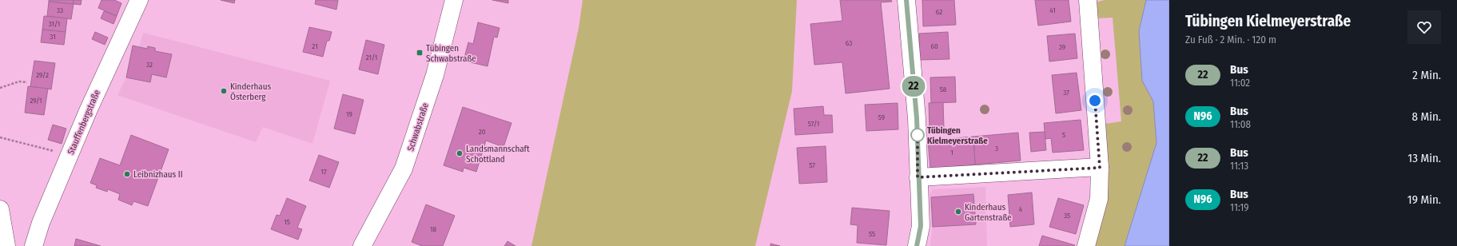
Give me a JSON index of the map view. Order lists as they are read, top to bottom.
{
  "streets": {
    "street": ["Stauffenbergstraße", "Schwabstraße"]
  },
  "places": {
    "transit": ["Tübingen Schwabstraße"],
    "other": [
      "Kinderhaus Österberg",
      "Tübingen Kielmeyerstraße",
      "Landsmannschaft Schottland",
      "Leibnizhaus II",
      "Kinderhaus Gartenstraße"
    ]
  },
  "lines": ["bus line 22"],
  "house_numbers": [
    "33",
    "41",
    "62",
    "31/1",
    "31",
    "63",
    "21",
    "60",
    "39",
    "21/1",
    "32",
    "29/2",
    "58",
    "37",
    "29/1",
    "19",
    "59",
    "57/1",
    "20",
    "5",
    "3",
    "1",
    "57",
    "17",
    "4",
    "35",
    "15",
    "18",
    "55"
  ],
  "page": {
    "on_map": "22",
    "heading": ["Tübingen Kielmeyerstraße", "Zu Fuß · 2 Min. · 120 m"],
    "list": [
      {
        "mark": "22",
        "name": "Bus",
        "note": "11:02",
        "value": "2 Min."
      },
      {
        "mark": "N96",
        "name": "Bus",
        "note": "11:08",
        "value": "8 Min."
      },
      {
        "mark": "22",
        "name": "Bus",
        "note": "11:13",
        "value": "13 Min."
      },
      {
        "mark": "N96",
        "name": "Bus",
        "note": "11:19",
        "value": "19 Min."
      }
    ]
  }
}
